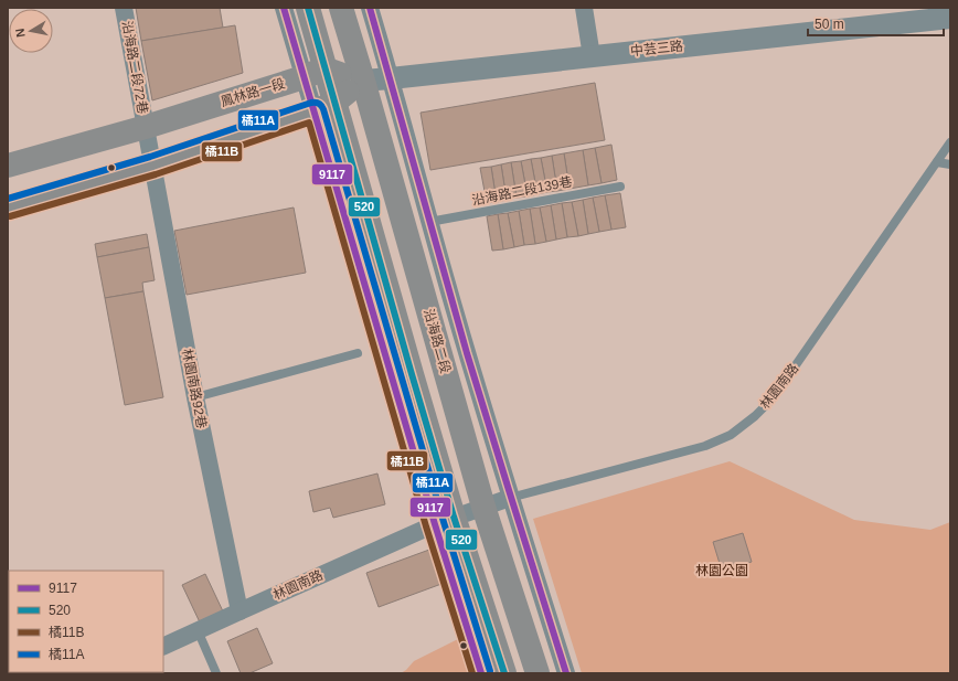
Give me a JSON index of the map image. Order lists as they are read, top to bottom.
{
  "streets": {
    "main road": ["鳳林路一段", "沿海路二段"],
    "street": [
      "中芸三路",
      "沿海路二段72巷",
      "林園南路",
      "林園南路92巷"
    ],
    "lane": ["沿海路二段139巷"]
  },
  "crossings": [
    ["中芸三路", "沿海路二段"],
    ["沿海路二段72巷", "鳳林路一段"],
    ["沿海路二段72巷", "林園南路92巷"],
    ["沿海路二段139巷", "沿海路二段"],
    ["沿海路二段", "林園南路"],
    ["林園南路", "林園南路92巷"]
  ],
  "parks": ["林園公園"],
  "lines": [
    "transit line 9117",
    "transit line 520",
    "transit line 橘11A",
    "transit line 橘11B"
  ],
  "legend": [
    "9117",
    "520",
    "橘11B",
    "橘11A"
  ],
  "scale_bar": "50 m",
  "north": "left"
}
